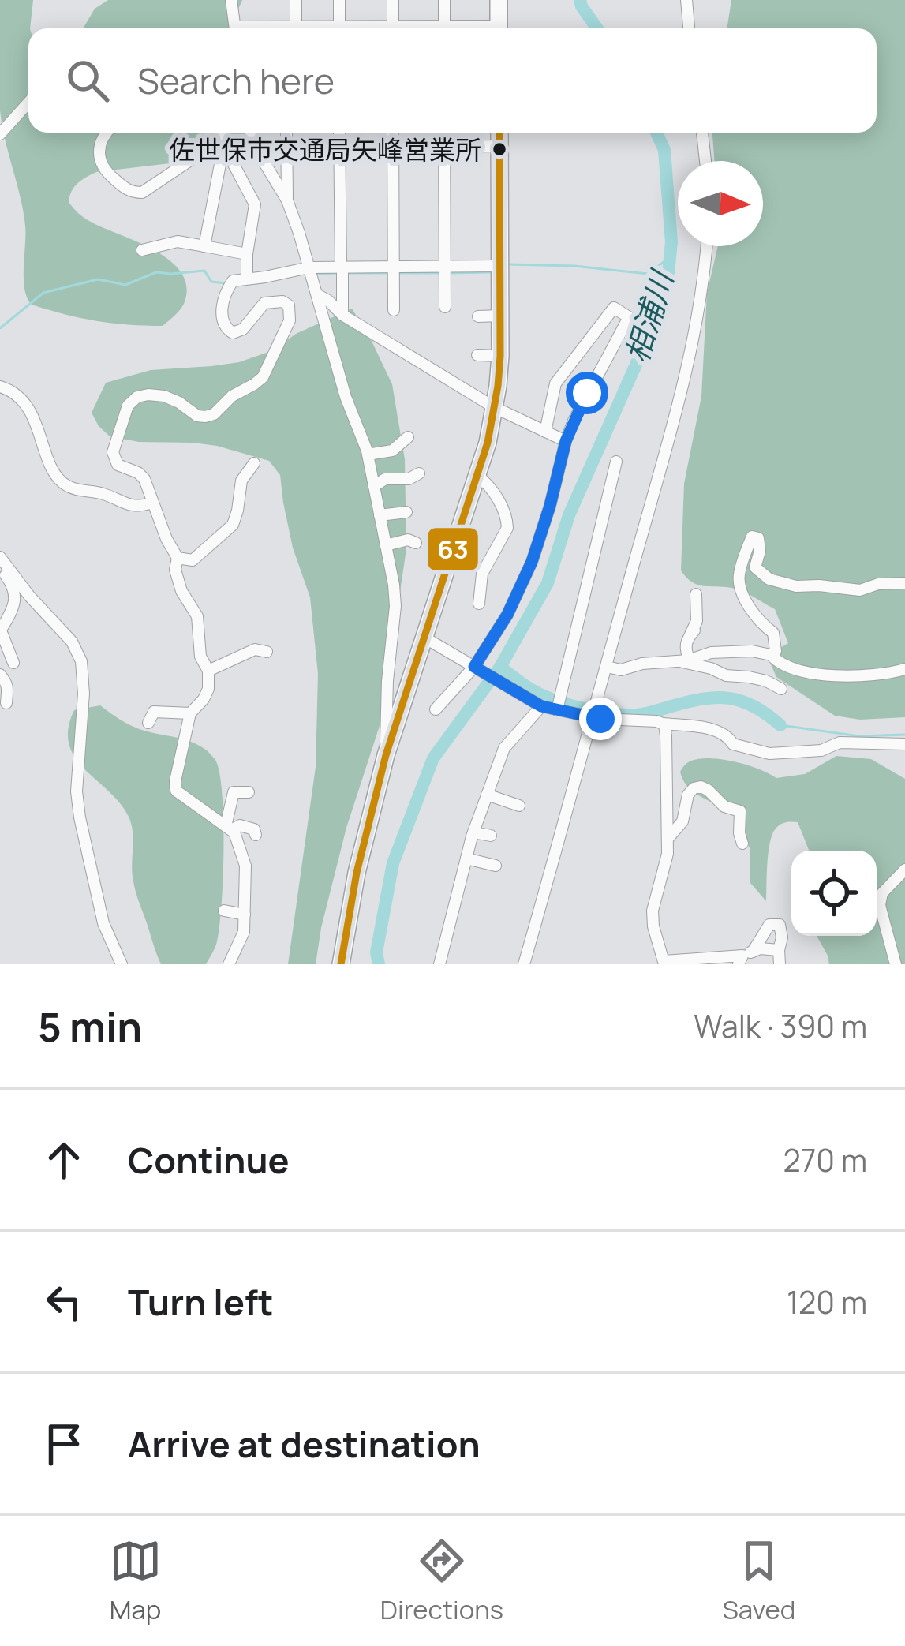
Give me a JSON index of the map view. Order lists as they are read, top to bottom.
{
  "water": ["相浦川"],
  "places": ["佐世保市交通局矢峰営業所"],
  "lines": ["transit line 63"],
  "north": "right",
  "page": {
    "search": "Search here",
    "heading": ["5 min", "Walk · 390 m"],
    "list": [
      ["Continue", "270 m"],
      ["Turn left", "120 m"],
      "Arrive at destination"
    ],
    "nav": ["Map", "Directions", "Saved"]
  }
}
